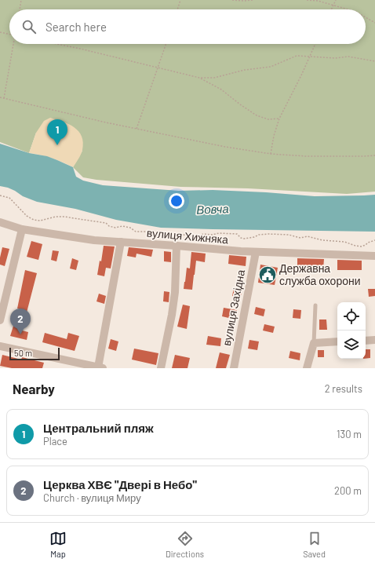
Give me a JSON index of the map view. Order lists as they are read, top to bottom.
{
  "streets": {
    "street": ["вулиця Хижняка", "вулиця Західна"]
  },
  "crossings": [
    ["вулиця Хижняка", "вулиця Західна"]
  ],
  "water": ["Вовча"],
  "places": {
    "public building": ["Державна служба охорони"]
  },
  "scale_bar": "50 m",
  "page": {
    "search": "Search here",
    "pins": ["1", "2"],
    "scale": "50 m",
    "heading": ["Nearby", "2 results"],
    "list": [
      {
        "mark": "1",
        "name": "Центральний пляж",
        "note": "Place",
        "value": "130 m"
      },
      {
        "mark": "2",
        "name": "Церква ХВЄ \"Двері в Небо\"",
        "note": "Church · вулиця Миру",
        "value": "200 m"
      }
    ],
    "nav": ["Map", "Directions", "Saved"]
  }
}
